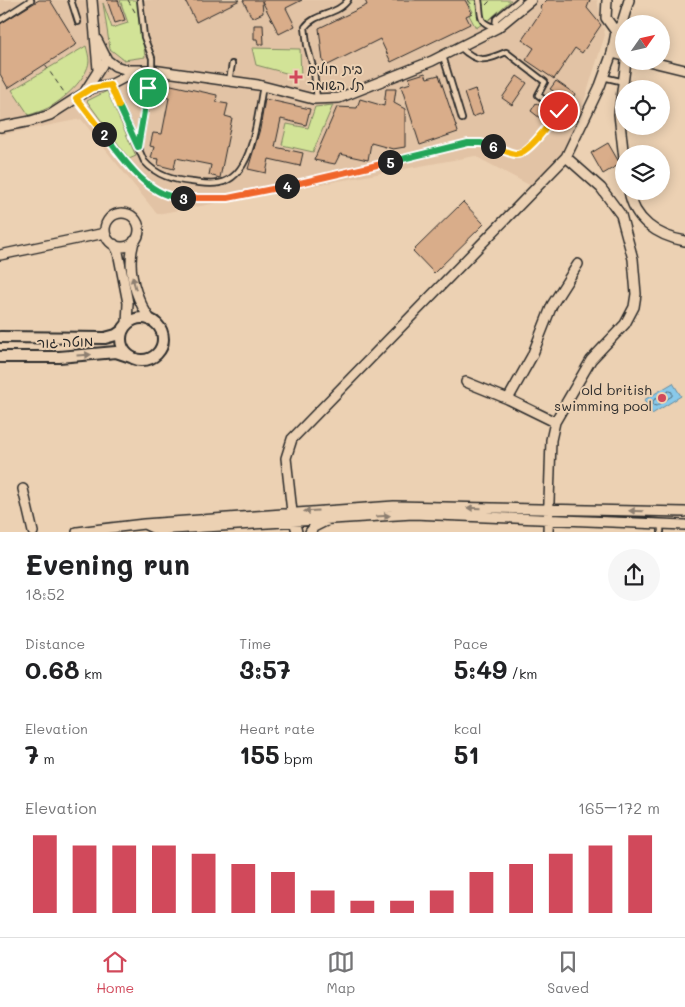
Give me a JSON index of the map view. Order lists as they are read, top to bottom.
{
  "streets": {
    "street": ["מוטה גור"]
  },
  "places": {
    "health": ["בית חולים תל השומר"],
    "other": ["old british swimming pool"]
  },
  "north": "top right",
  "page": {
    "pins": [
      "2",
      "6",
      "5",
      "4",
      "3"
    ],
    "heading": ["Evening run", "18:52"],
    "stats": [
      ["Distance", "0.68 km"],
      ["Time", "3:57"],
      ["Pace", "5:49 /km"],
      ["Elevation", "7 m"],
      ["Heart rate", "155 bpm"],
      ["kcal", "51"]
    ],
    "chart": ["Elevation", "165–172 m"],
    "tabs": ["Home", "Map", "Saved"]
  }
}
